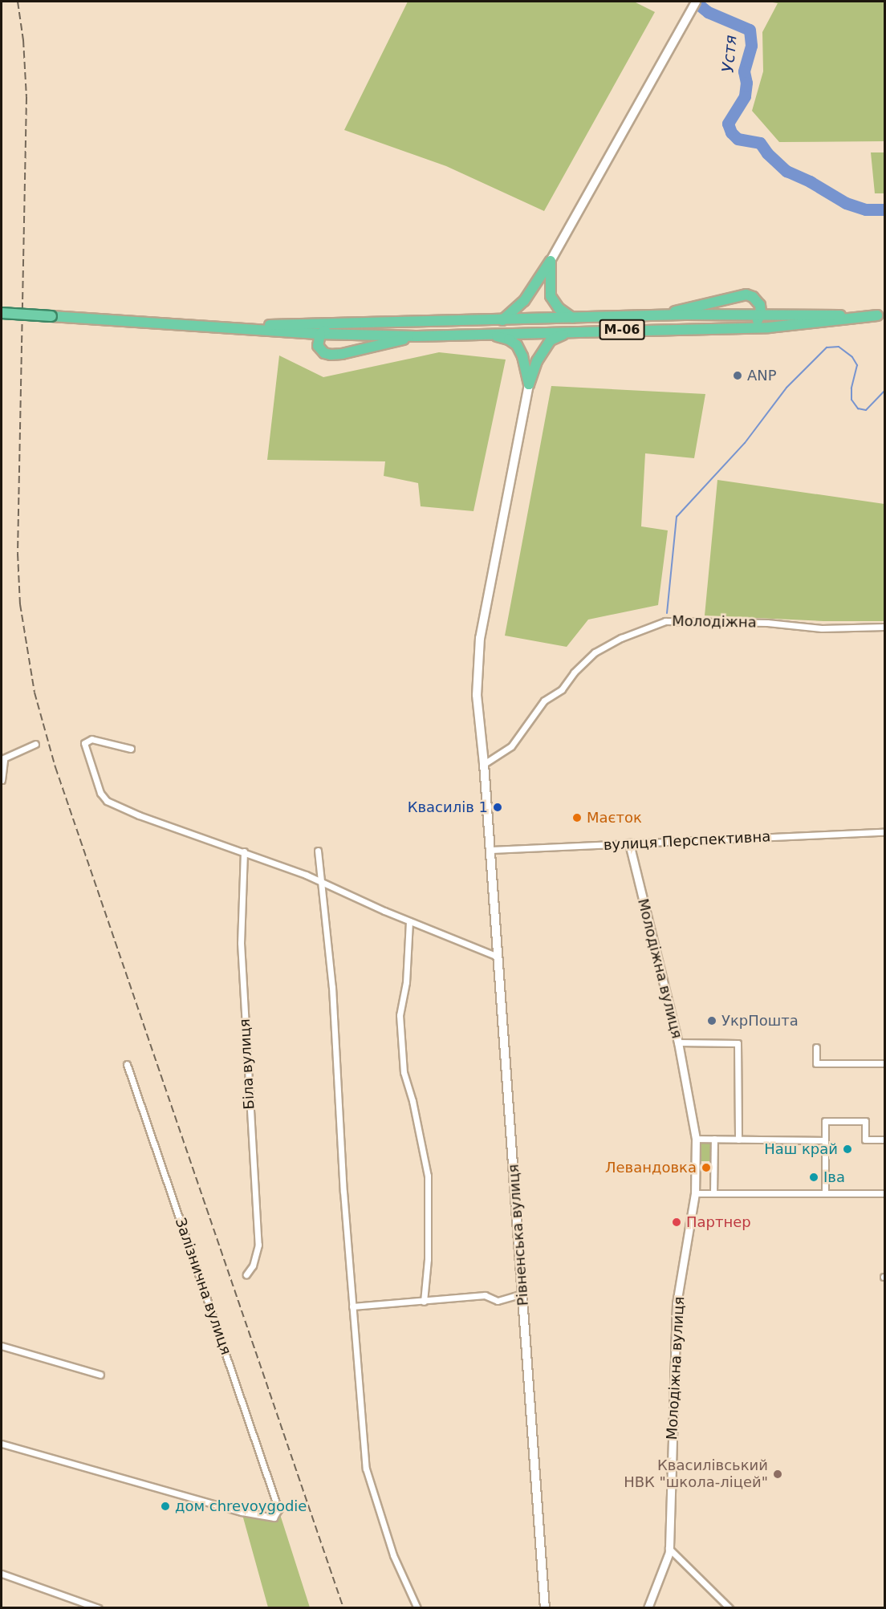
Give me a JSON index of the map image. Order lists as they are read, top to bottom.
{
  "streets": {
    "highway": ["М-06"],
    "main road": ["Рівненська вулиця"],
    "street": [
      "Молодіжна",
      "вулиця Перспективна",
      "Молодіжна вулиця",
      "Біла вулиця",
      "Залізнична вулиця"
    ]
  },
  "crossings": [
    ["Молодіжна", "Рівненська вулиця"],
    ["вулиця Перспективна", "Молодіжна вулиця"],
    ["вулиця Перспективна", "Рівненська вулиця"]
  ],
  "water": ["Устя"],
  "places": [
    "ANP",
    "Квасилів 1",
    "Маєток",
    "УкрПошта",
    "Наш край",
    "Левандовка",
    "Іва",
    "Партнер",
    "Квасилівський НВК \"школа-ліцей\"",
    "дом chrevoygodie"
  ]
}
